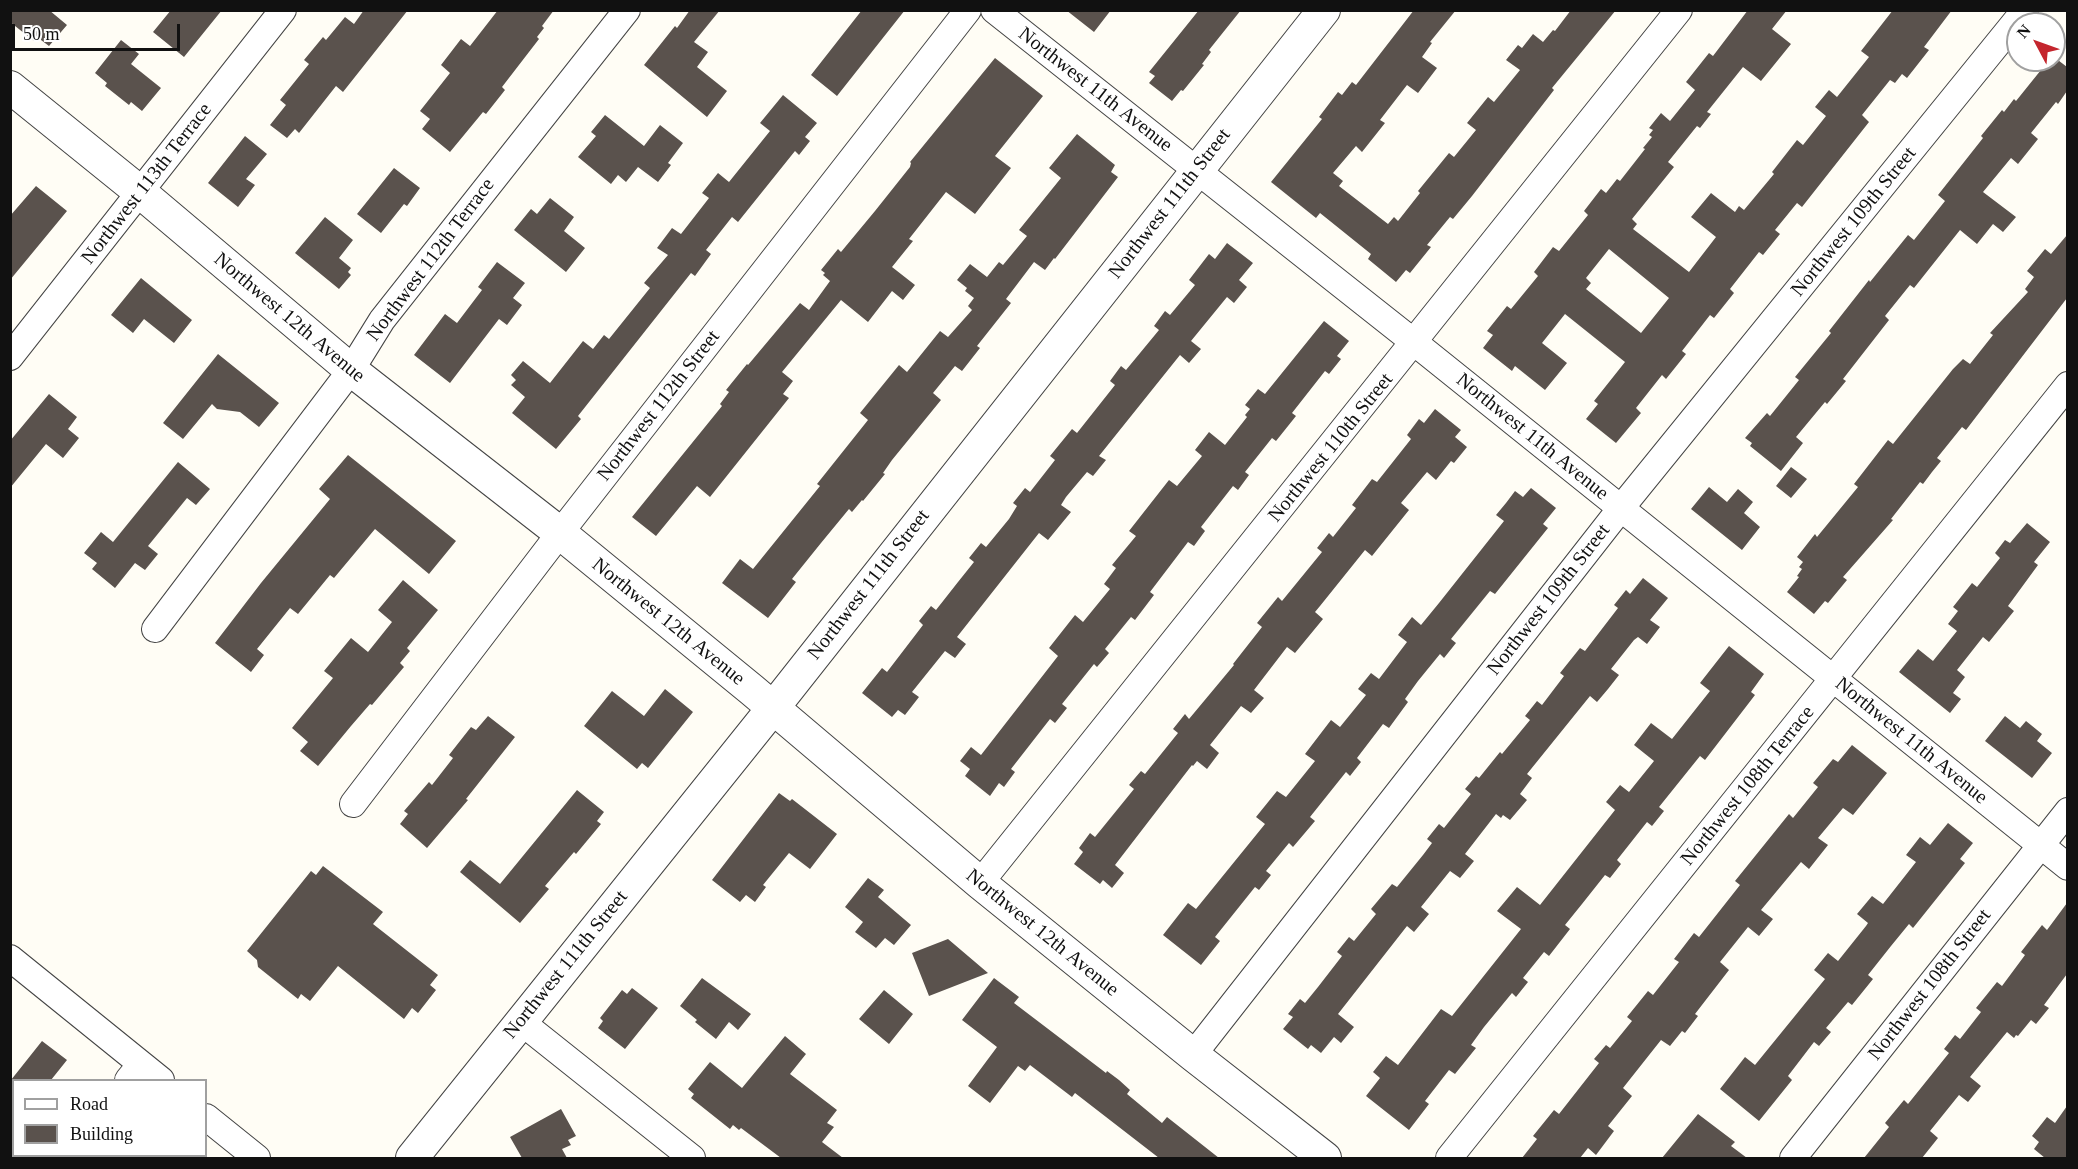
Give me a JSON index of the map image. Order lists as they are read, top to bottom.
{
  "streets": {
    "street": [
      "Northwest 11th Avenue",
      "Northwest 113th Terrace",
      "Northwest 111th Street",
      "Northwest 109th Street",
      "Northwest 112th Terrace",
      "Northwest 12th Avenue",
      "Northwest 112th Street",
      "Northwest 110th Street",
      "Northwest 108th Terrace",
      "Northwest 108th Street"
    ]
  },
  "crossings": [
    ["Northwest 11th Avenue", "Northwest 111th Street"],
    ["Northwest 11th Avenue", "Northwest 109th Street"],
    ["Northwest 11th Avenue", "Northwest 110th Street"],
    ["Northwest 11th Avenue", "Northwest 108th Terrace"],
    ["Northwest 11th Avenue", "Northwest 108th Street"],
    ["Northwest 113th Terrace", "Northwest 12th Avenue"],
    ["Northwest 111th Street", "Northwest 12th Avenue"],
    ["Northwest 109th Street", "Northwest 12th Avenue"],
    ["Northwest 112th Terrace", "Northwest 12th Avenue"],
    ["Northwest 12th Avenue", "Northwest 112th Street"],
    ["Northwest 12th Avenue", "Northwest 110th Street"]
  ],
  "legend": ["Road", "Building"],
  "scale_bar": "50 m",
  "north": "top left"
}
